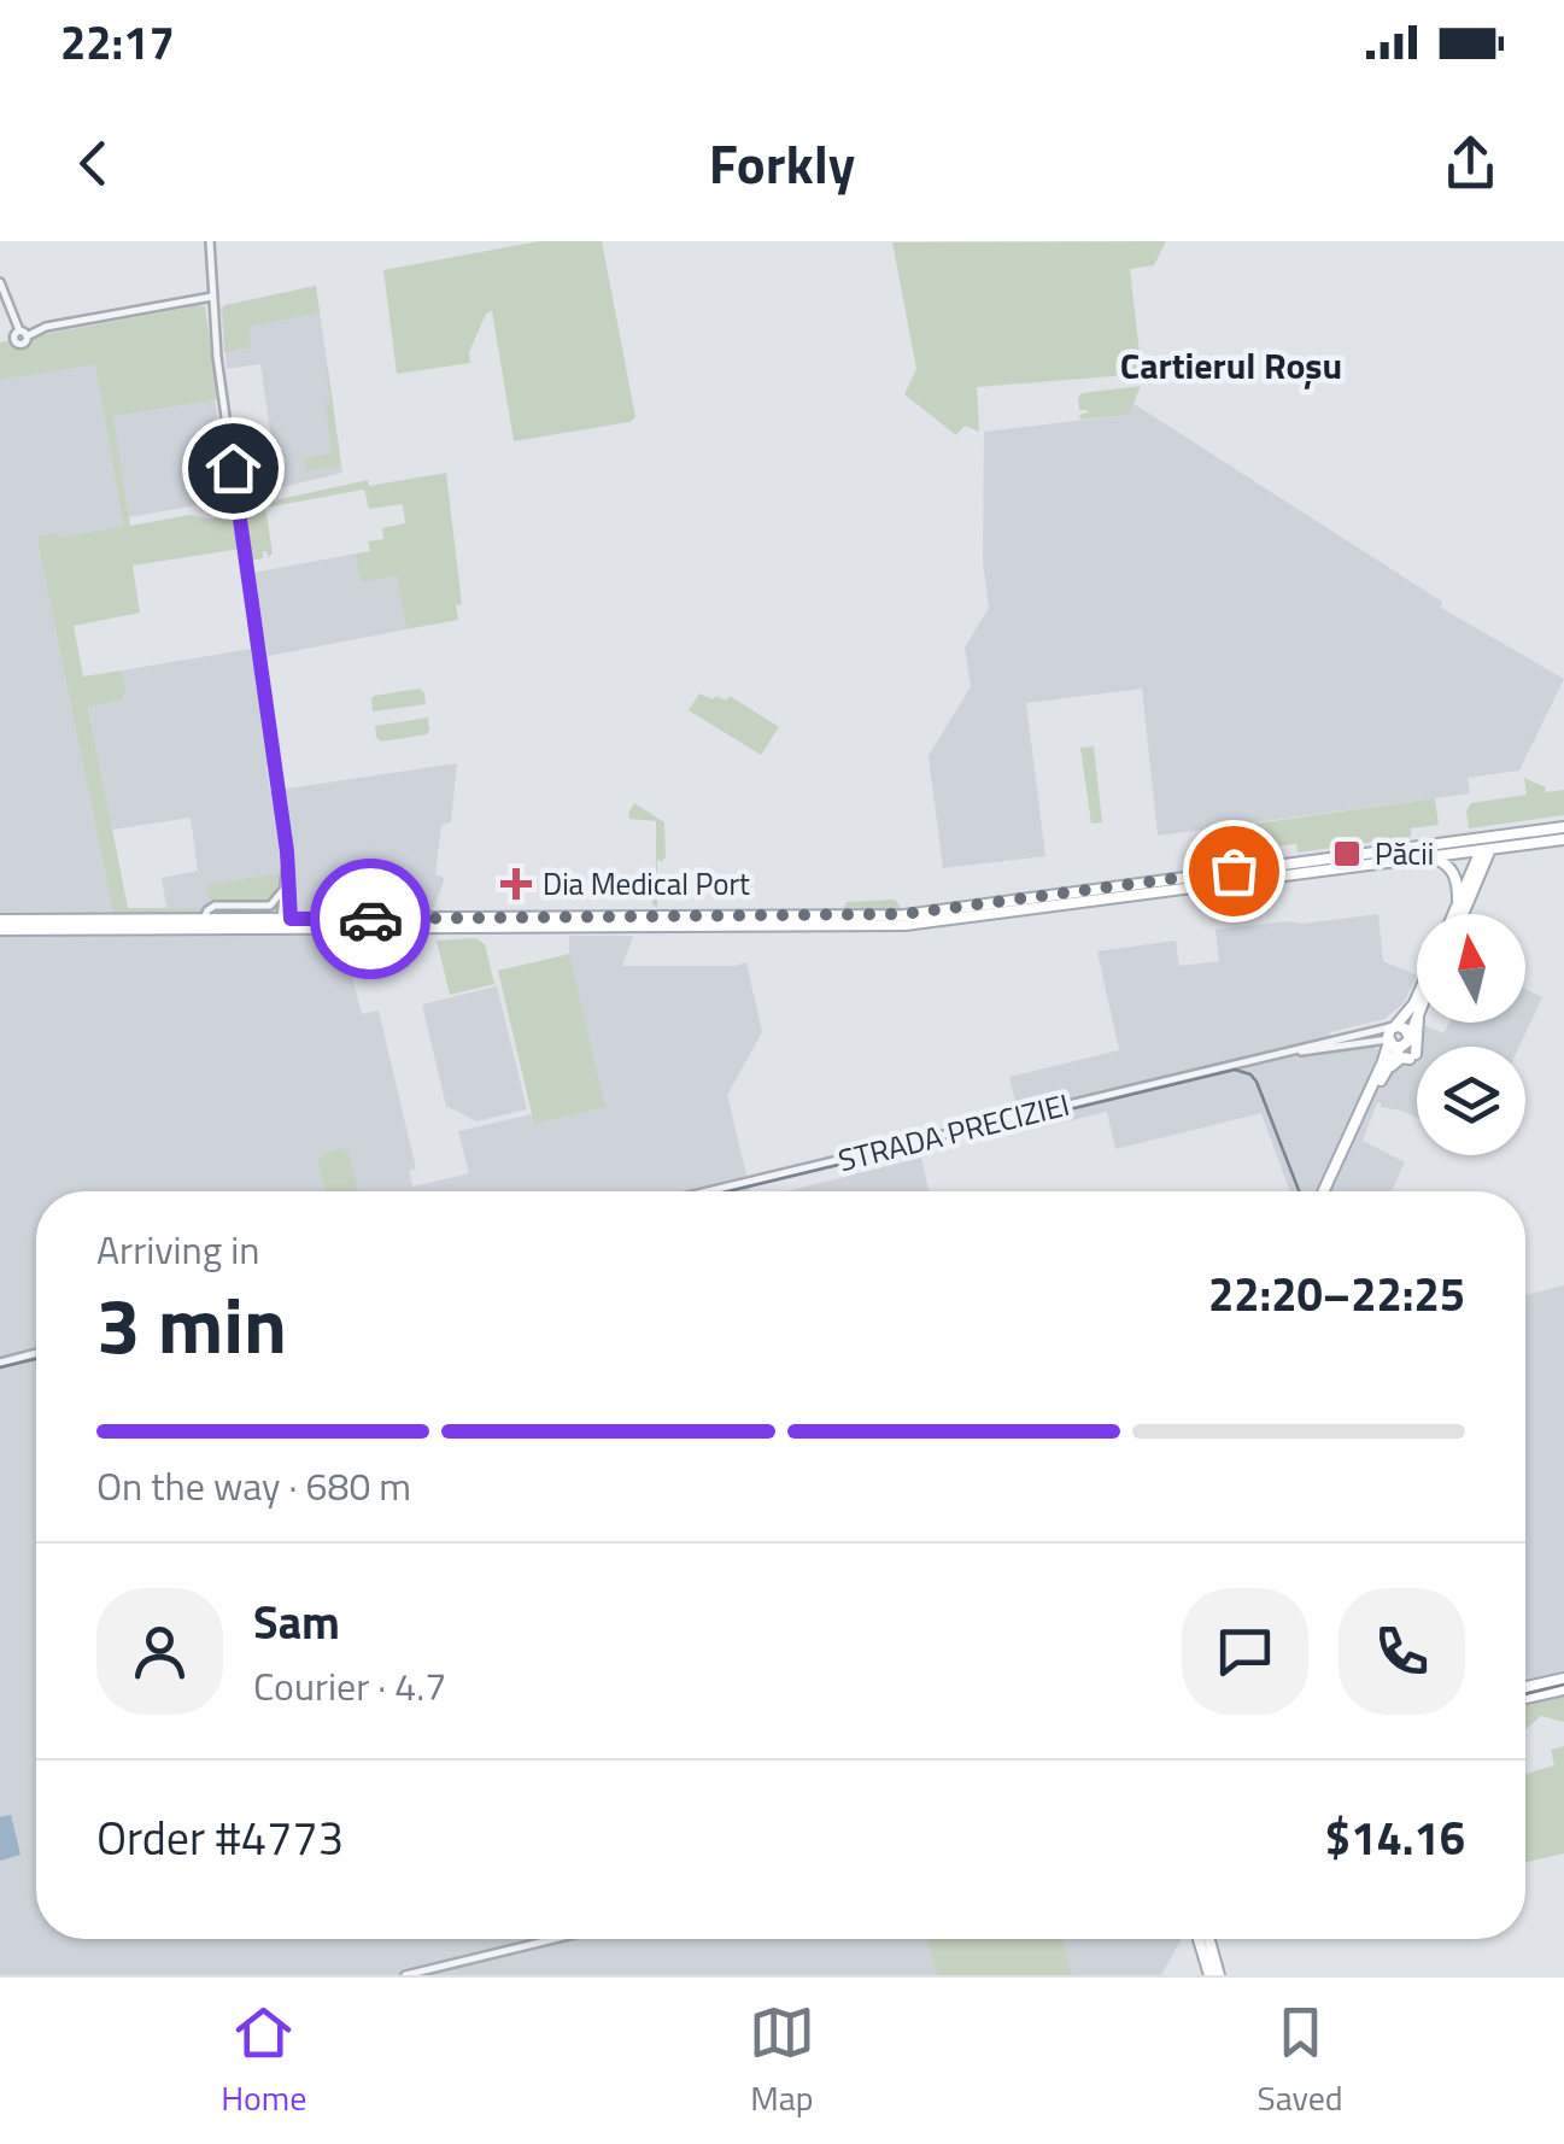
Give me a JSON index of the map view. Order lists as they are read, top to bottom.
{
  "streets": {
    "street": ["STRADA PRECIZIEI"]
  },
  "districts": ["Cartierul Roșu"],
  "places": {
    "transit": ["Păcii"],
    "health": ["Dia Medical Port"]
  },
  "north": "top",
  "page": {
    "status": "22:17",
    "header": "Forkly",
    "heading": ["3 min", "Arriving in", "22:20–22:25"],
    "panel": [
      "Sam",
      "Courier · 4.7",
      "Order #4773",
      "$14.16"
    ],
    "bar": "On the way · 680 m",
    "tabs": ["Home", "Map", "Saved"]
  }
}
